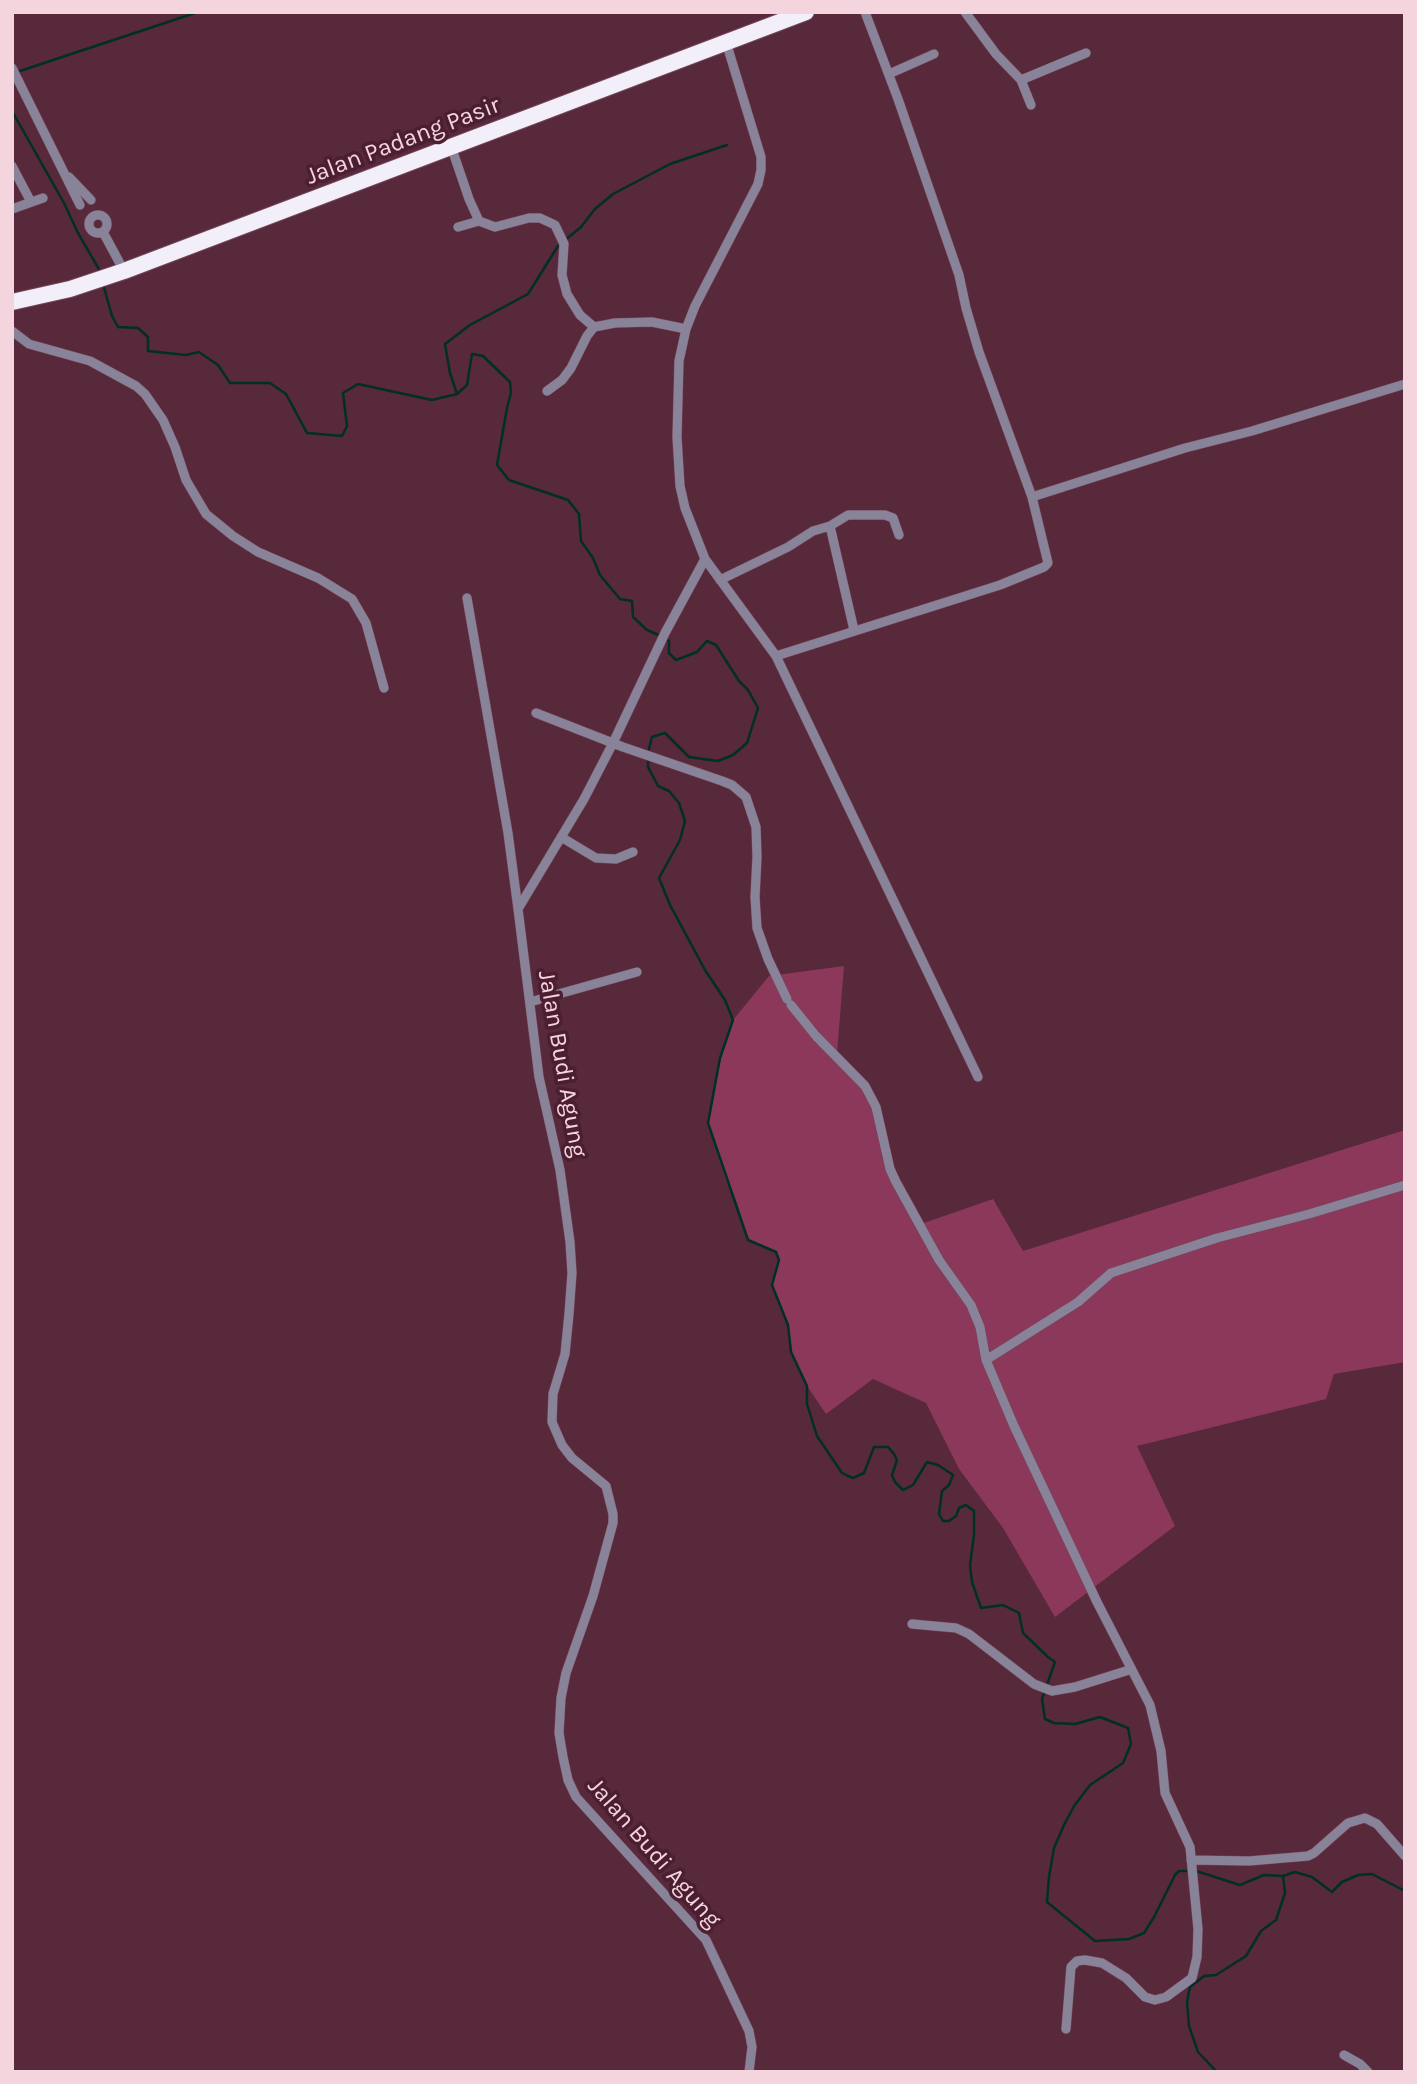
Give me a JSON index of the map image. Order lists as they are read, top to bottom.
{
  "streets": {
    "highway": ["Jalan Padang Pasir"],
    "street": ["Jalan Budi Agung"]
  }
}
